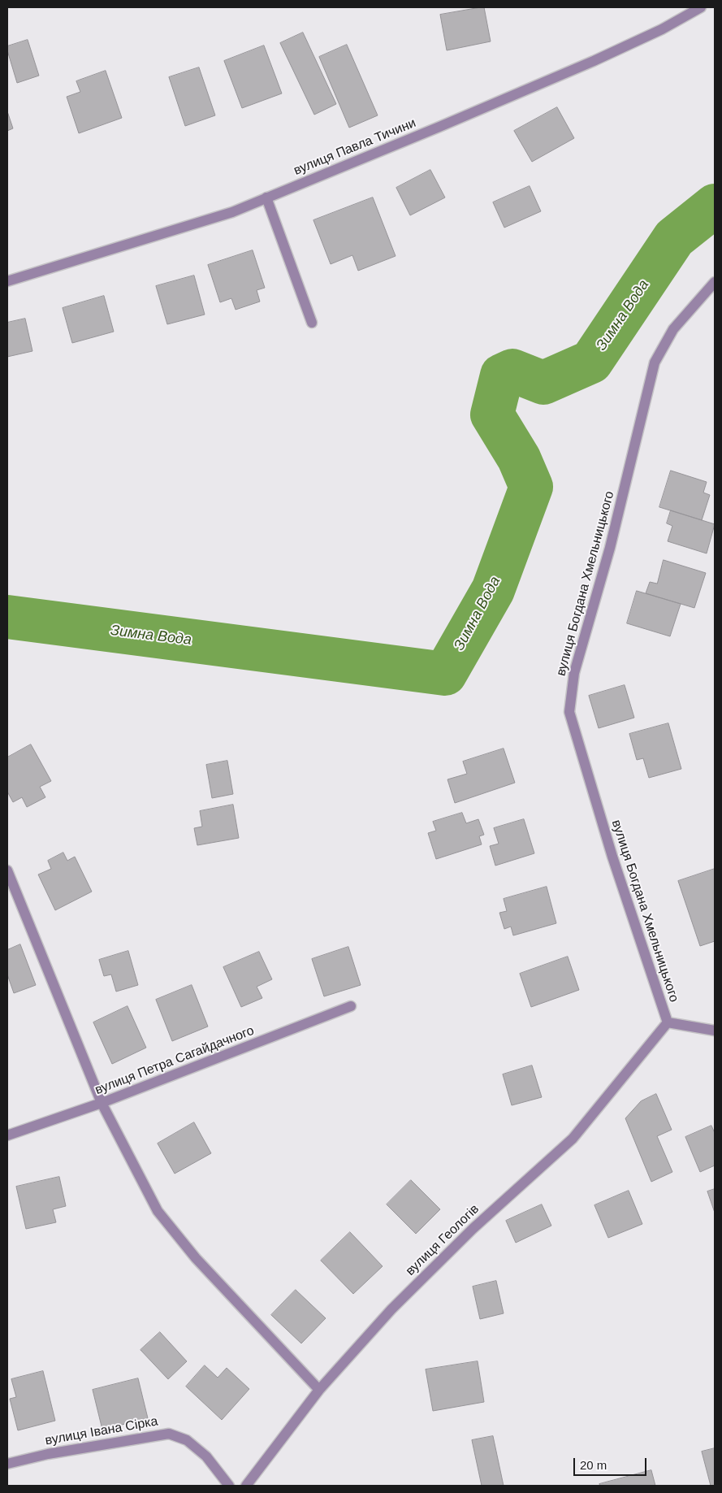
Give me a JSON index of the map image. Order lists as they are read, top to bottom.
{
  "streets": {
    "street": [
      "вулиця Павла Тичини",
      "вулиця Богдана Хмельницького",
      "вулиця Петра Сагайдачного",
      "вулиця Геологів",
      "вулиця Івана Сірка"
    ]
  },
  "crossings": [
    ["вулиця Богдана Хмельницького", "вулиця Геологів"]
  ],
  "water": ["Зимна Вода"],
  "scale_bar": "20 m"
}
